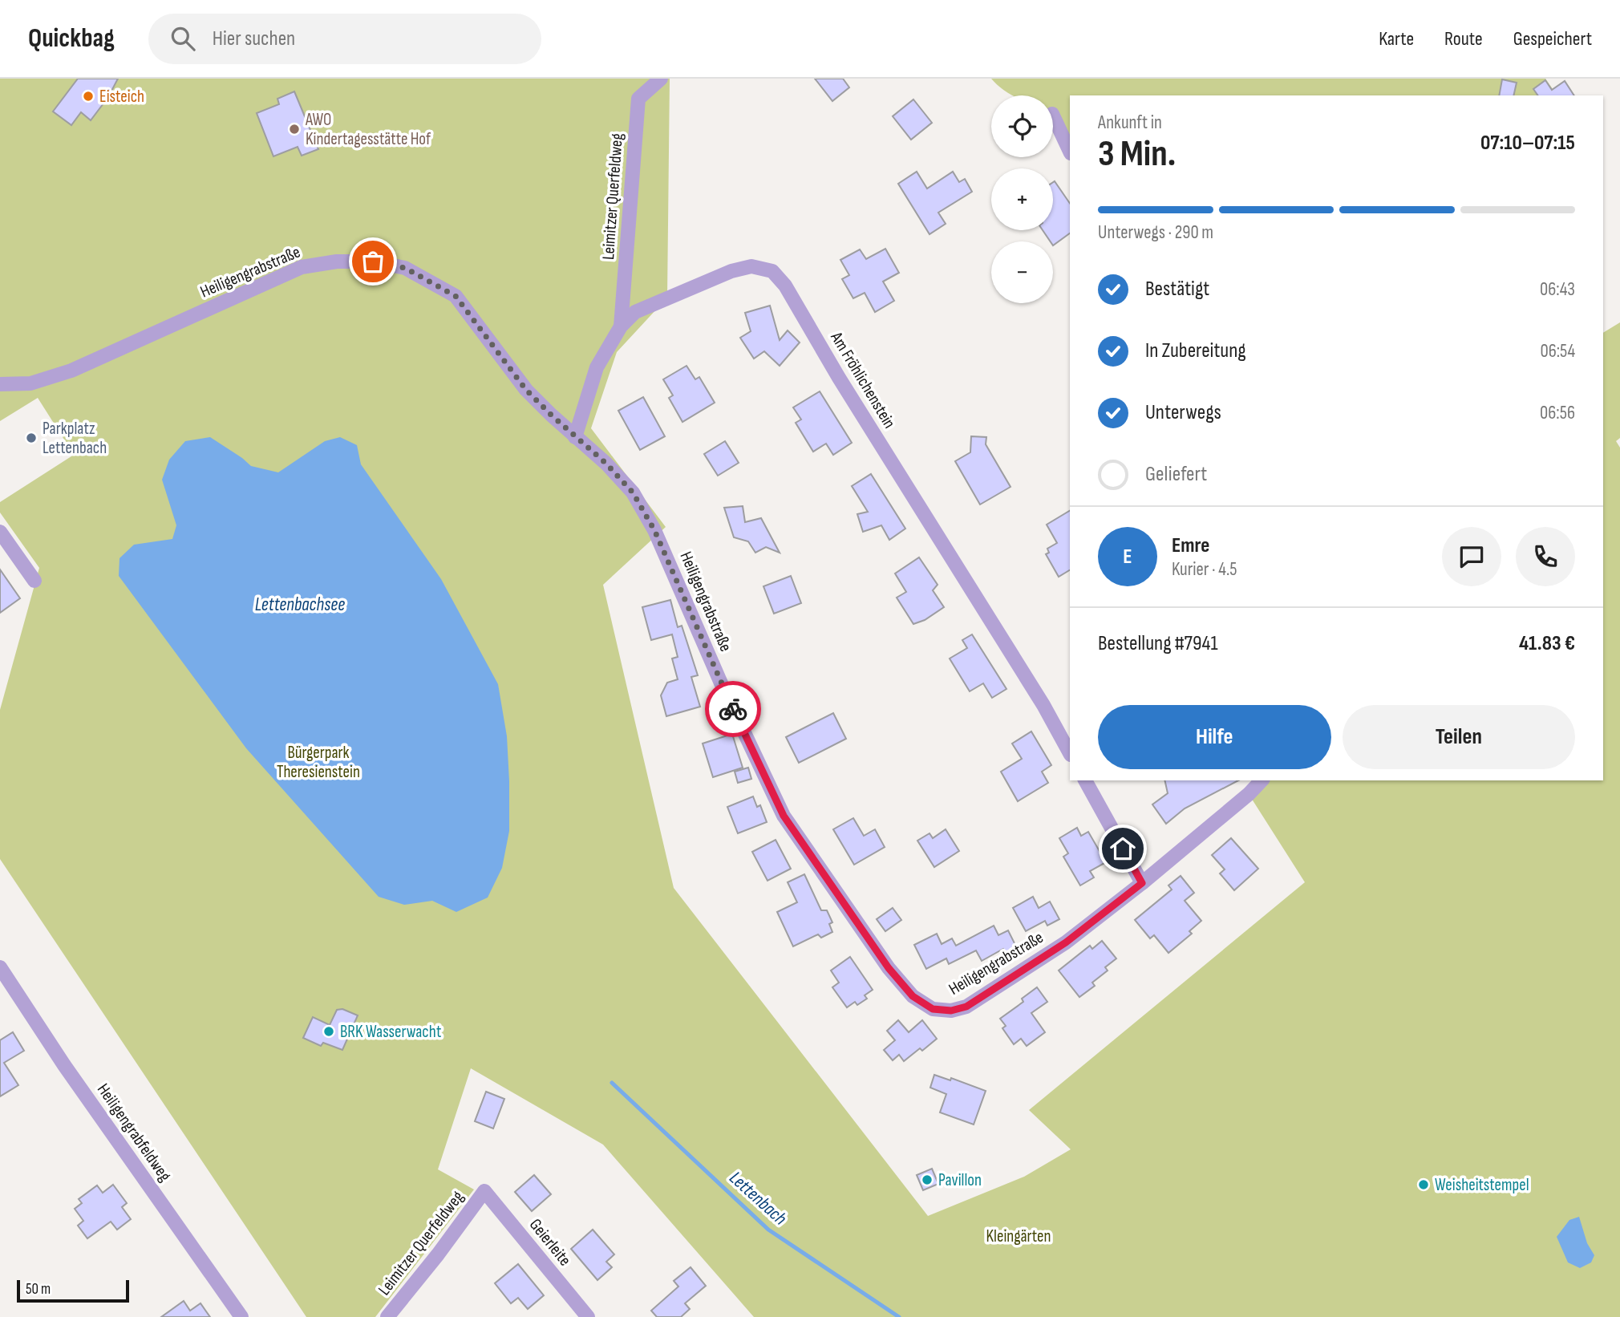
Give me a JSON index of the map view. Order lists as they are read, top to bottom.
{
  "streets": {
    "street": [
      "Leimitzer Querfeldweg",
      "Heiligengrabstraße",
      "Am Fröhlichenstein",
      "Heiligengrabfeldweg",
      "Geierleite"
    ]
  },
  "crossings": [
    ["Leimitzer Querfeldweg", "Am Fröhlichenstein"],
    ["Leimitzer Querfeldweg", "Geierleite"],
    ["Heiligengrabstraße", "Am Fröhlichenstein"]
  ],
  "water": ["Lettenbachsee", "Lettenbach"],
  "parks": ["Bürgerpark Theresienstein", "Kleingärten"],
  "places": [
    "Eisteich",
    "AWO Kindertagesstätte Hof",
    "Parkplatz Lettenbach",
    "BRK Wasserwacht",
    "Pavillon",
    "Weisheitstempel"
  ],
  "scale_bar": "50 m",
  "page": {
    "header": "Quickbag",
    "search": "Hier suchen",
    "nav": ["Karte", "Route", "Gespeichert"],
    "map_buttons": ["+", "−"],
    "heading": ["3 Min.", "Ankunft in", "07:10–07:15"],
    "panel": [
      "Emre",
      "Kurier · 4.5",
      "Bestellung #7941",
      "41.83 €"
    ],
    "bar": "Unterwegs · 290 m",
    "list": [
      ["Bestätigt", "06:43"],
      ["In Zubereitung", "06:54"],
      ["Unterwegs", "06:56"],
      "Geliefert"
    ],
    "round": "E",
    "buttons": ["Hilfe", "Teilen"],
    "scale": "50 m"
  }
}
